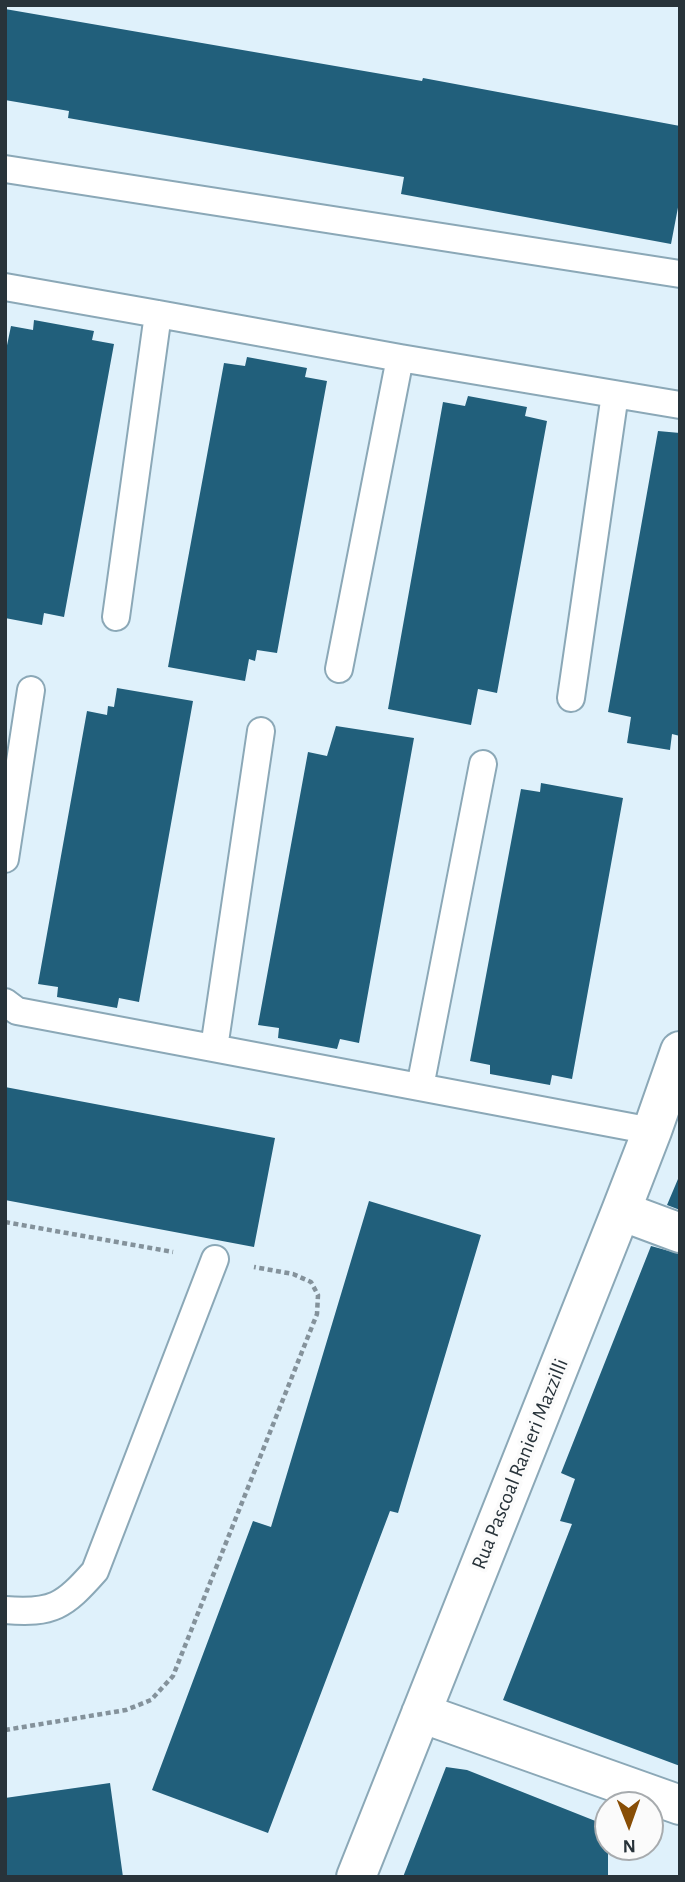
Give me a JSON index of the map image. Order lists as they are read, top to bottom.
{
  "streets": {
    "street": ["Rua Pascoal Ranieri Mazzilli"]
  },
  "north": "bottom"
}
